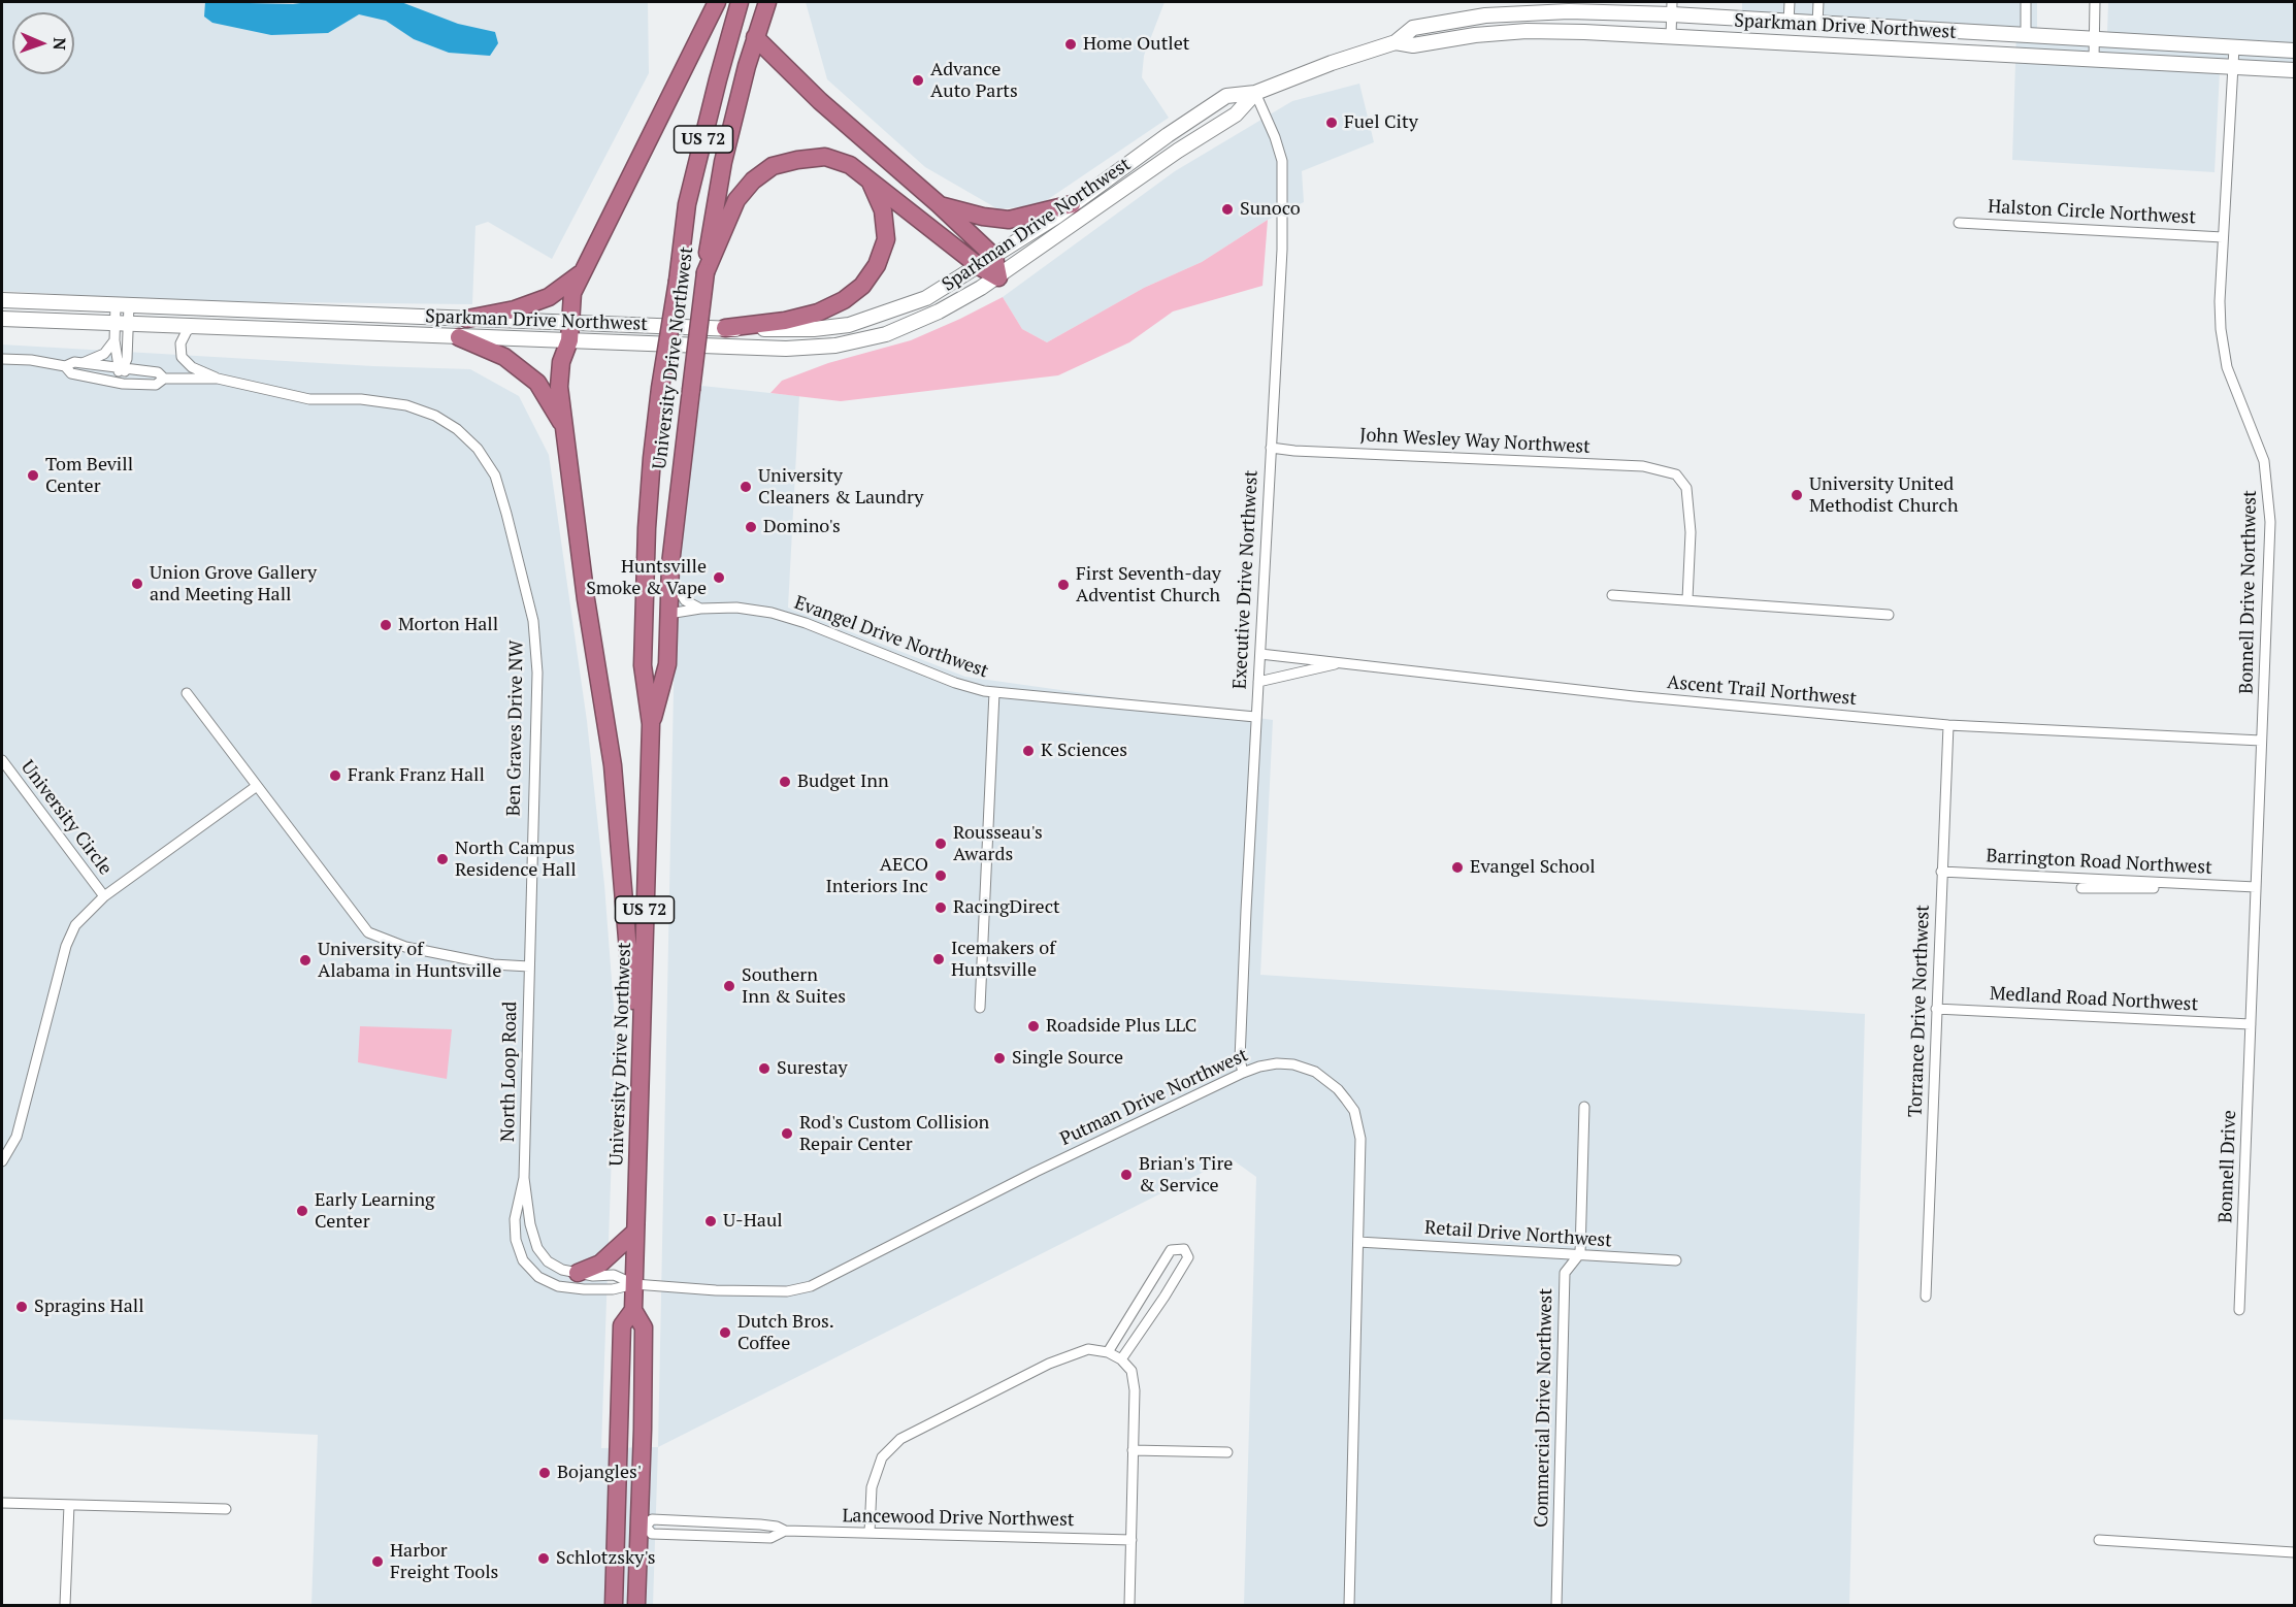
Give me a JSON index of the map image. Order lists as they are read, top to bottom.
{
  "streets": {
    "highway": ["US 72", "University Drive Northwest"],
    "main road": ["Sparkman Drive Northwest"],
    "street": [
      "Halston Circle Northwest",
      "John Wesley Way Northwest",
      "Executive Drive Northwest",
      "Bonnell Drive Northwest",
      "Evangel Drive Northwest",
      "Ascent Trail Northwest",
      "Ben Graves Drive NW",
      "University Circle",
      "Barrington Road Northwest",
      "Medland Road Northwest",
      "Torrance Drive Northwest",
      "North Loop Road",
      "Putman Drive Northwest",
      "Bonnell Drive",
      "Retail Drive Northwest",
      "Commercial Drive Northwest",
      "Lancewood Drive Northwest"
    ]
  },
  "crossings": [
    ["Sparkman Drive Northwest", "Executive Drive Northwest"],
    ["Sparkman Drive Northwest", "Bonnell Drive Northwest"],
    ["US 72", "University Drive Northwest"],
    ["US 72", "Evangel Drive Northwest"],
    ["Halston Circle Northwest", "Bonnell Drive Northwest"],
    ["University Drive Northwest", "Evangel Drive Northwest"],
    ["University Drive Northwest", "North Loop Road"],
    ["University Drive Northwest", "Putman Drive Northwest"],
    ["University Drive Northwest", "Lancewood Drive Northwest"],
    ["John Wesley Way Northwest", "Executive Drive Northwest"],
    ["Executive Drive Northwest", "Evangel Drive Northwest"],
    ["Executive Drive Northwest", "Ascent Trail Northwest"],
    ["Executive Drive Northwest", "Putman Drive Northwest"],
    ["Bonnell Drive Northwest", "Ascent Trail Northwest"],
    ["Bonnell Drive Northwest", "Barrington Road Northwest"],
    ["Bonnell Drive Northwest", "Medland Road Northwest"],
    ["Bonnell Drive Northwest", "Bonnell Drive"],
    ["Ascent Trail Northwest", "Torrance Drive Northwest"],
    ["Ben Graves Drive NW", "North Loop Road"],
    ["Barrington Road Northwest", "Torrance Drive Northwest"],
    ["Medland Road Northwest", "Torrance Drive Northwest"],
    ["Medland Road Northwest", "Bonnell Drive"],
    ["North Loop Road", "Putman Drive Northwest"],
    ["Putman Drive Northwest", "Retail Drive Northwest"],
    ["Retail Drive Northwest", "Commercial Drive Northwest"]
  ],
  "places": [
    "Home Outlet",
    "Advance Auto Parts",
    "Fuel City",
    "Sunoco",
    "Tom Bevill Center",
    "University Cleaners & Laundry",
    "University United Methodist Church",
    "Domino's",
    "Huntsville Smoke & Vape",
    "Union Grove Gallery and Meeting Hall",
    "First Seventh-day Adventist Church",
    "Morton Hall",
    "K Sciences",
    "Frank Franz Hall",
    "Budget Inn",
    "Rousseau's Awards",
    "North Campus Residence Hall",
    "Evangel School",
    "AECO Interiors Inc",
    "RacingDirect",
    "Icemakers of Huntsville",
    "University of Alabama in Huntsville",
    "Southern Inn & Suites",
    "Roadside Plus LLC",
    "Single Source",
    "Surestay",
    "Rod's Custom Collision Repair Center",
    "Brian's Tire & Service",
    "Early Learning Center",
    "U-Haul",
    "Spragins Hall",
    "Dutch Bros. Coffee",
    "Bojangles'",
    "Schlotzsky's",
    "Harbor Freight Tools"
  ],
  "north": "right"
}
